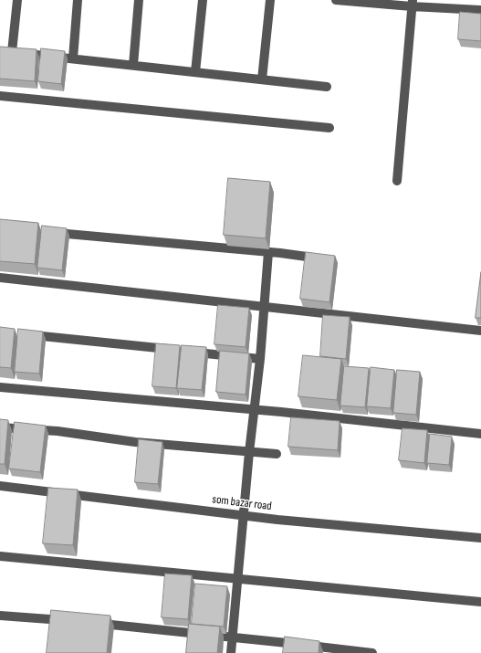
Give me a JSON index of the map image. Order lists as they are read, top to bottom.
{
  "streets": {
    "street": ["som bazar road"]
  }
}
